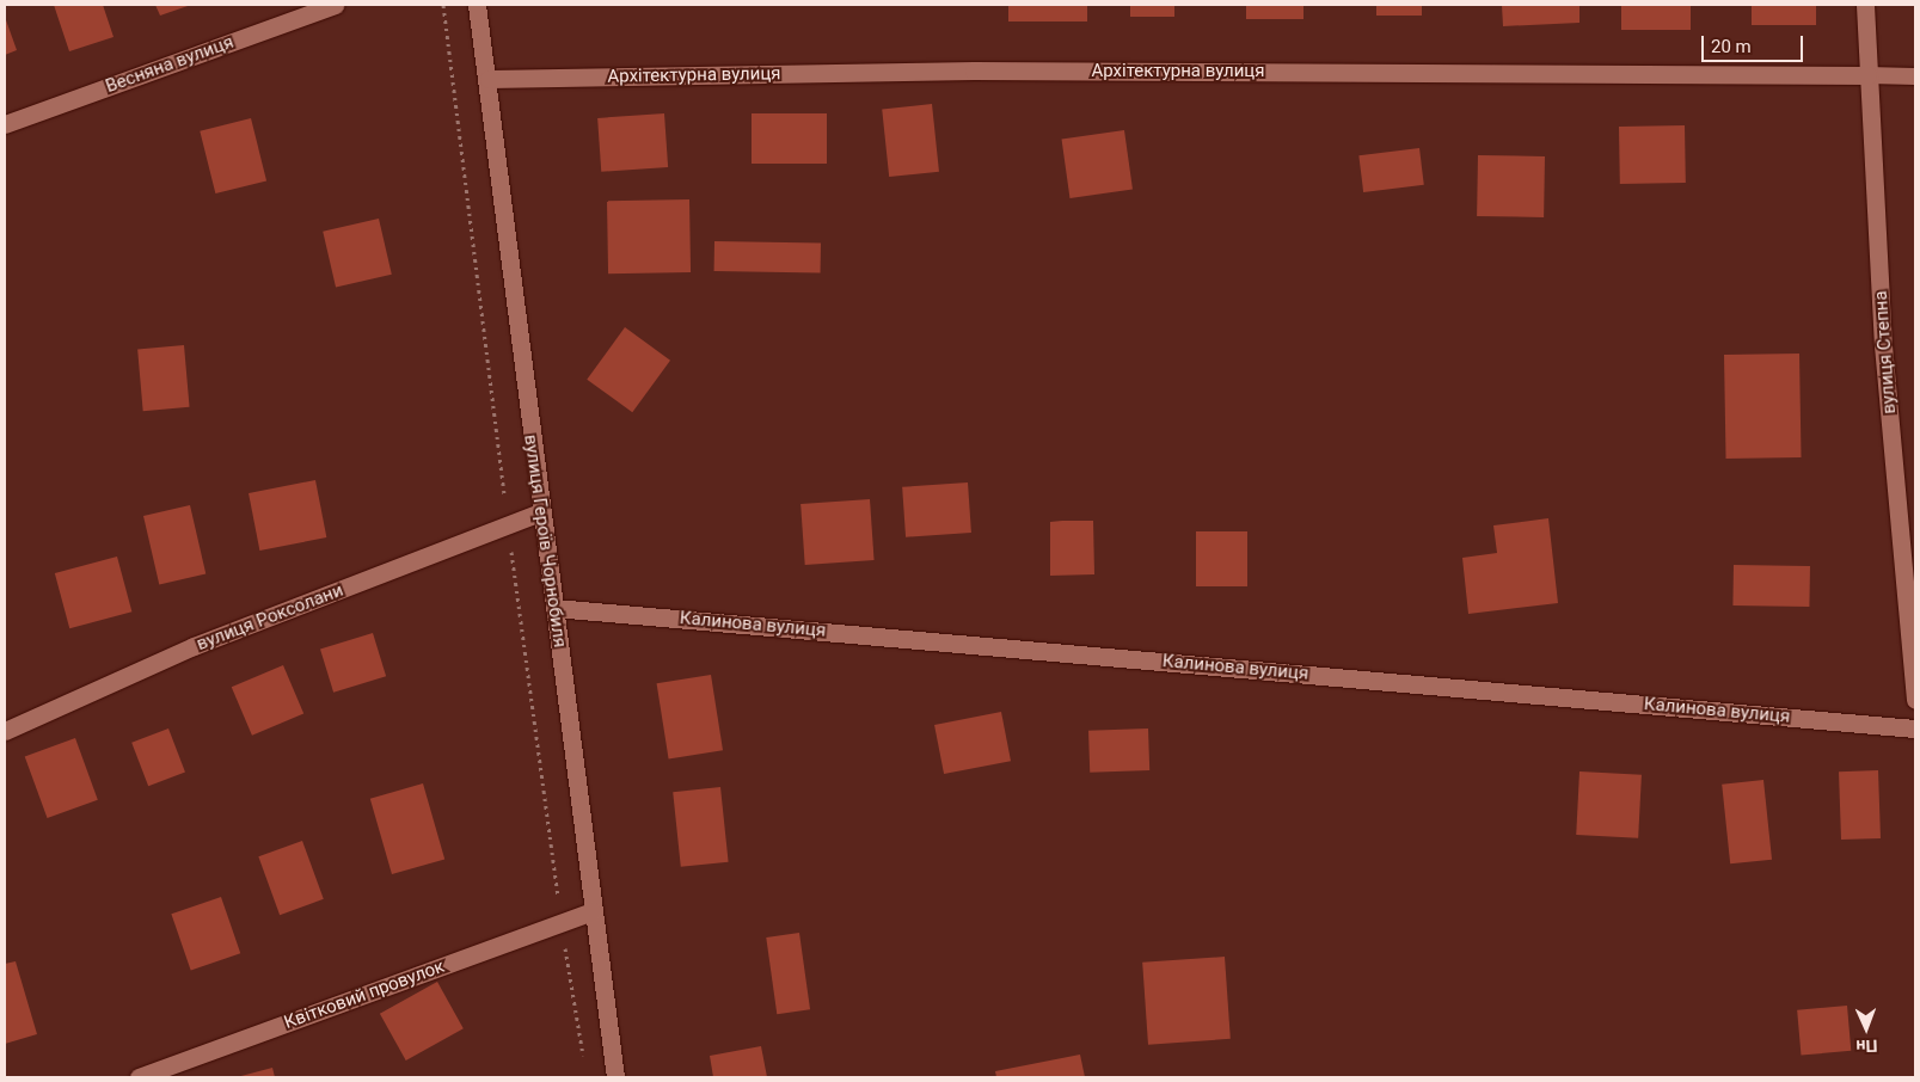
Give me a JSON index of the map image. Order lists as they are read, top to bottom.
{
  "streets": {
    "street": [
      "Весняна вулиця",
      "Архітектурна вулиця",
      "вулиця Степна",
      "вулиця Героїв Чорнобиля",
      "вулиця Роксолани",
      "Калинова вулиця",
      "Квітковий провулок"
    ]
  },
  "crossings": [
    ["Архітектурна вулиця", "вулиця Степна"],
    ["Архітектурна вулиця", "вулиця Героїв Чорнобиля"],
    ["вулиця Героїв Чорнобиля", "вулиця Роксолани"],
    ["вулиця Героїв Чорнобиля", "Калинова вулиця"],
    ["вулиця Героїв Чорнобиля", "Квітковий провулок"]
  ],
  "scale_bar": "20 m",
  "north": "bottom"
}
